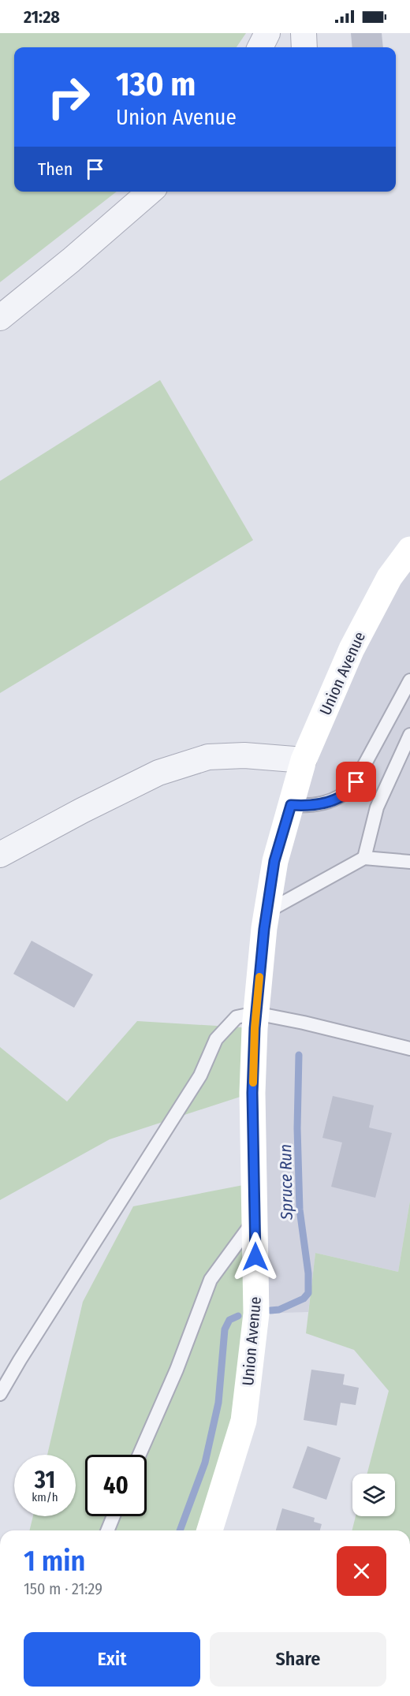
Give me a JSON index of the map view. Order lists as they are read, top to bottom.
{
  "streets": {
    "street": ["Union Avenue"]
  },
  "water": ["Spruce Run"],
  "page": {
    "status": "21:28",
    "turn": ["130 m", "Union Avenue"],
    "then": "Then",
    "speed": "31 km/h",
    "limit": "40",
    "heading": ["1 min", "150 m · 21:29"],
    "buttons": ["Exit", "Share"]
  }
}
